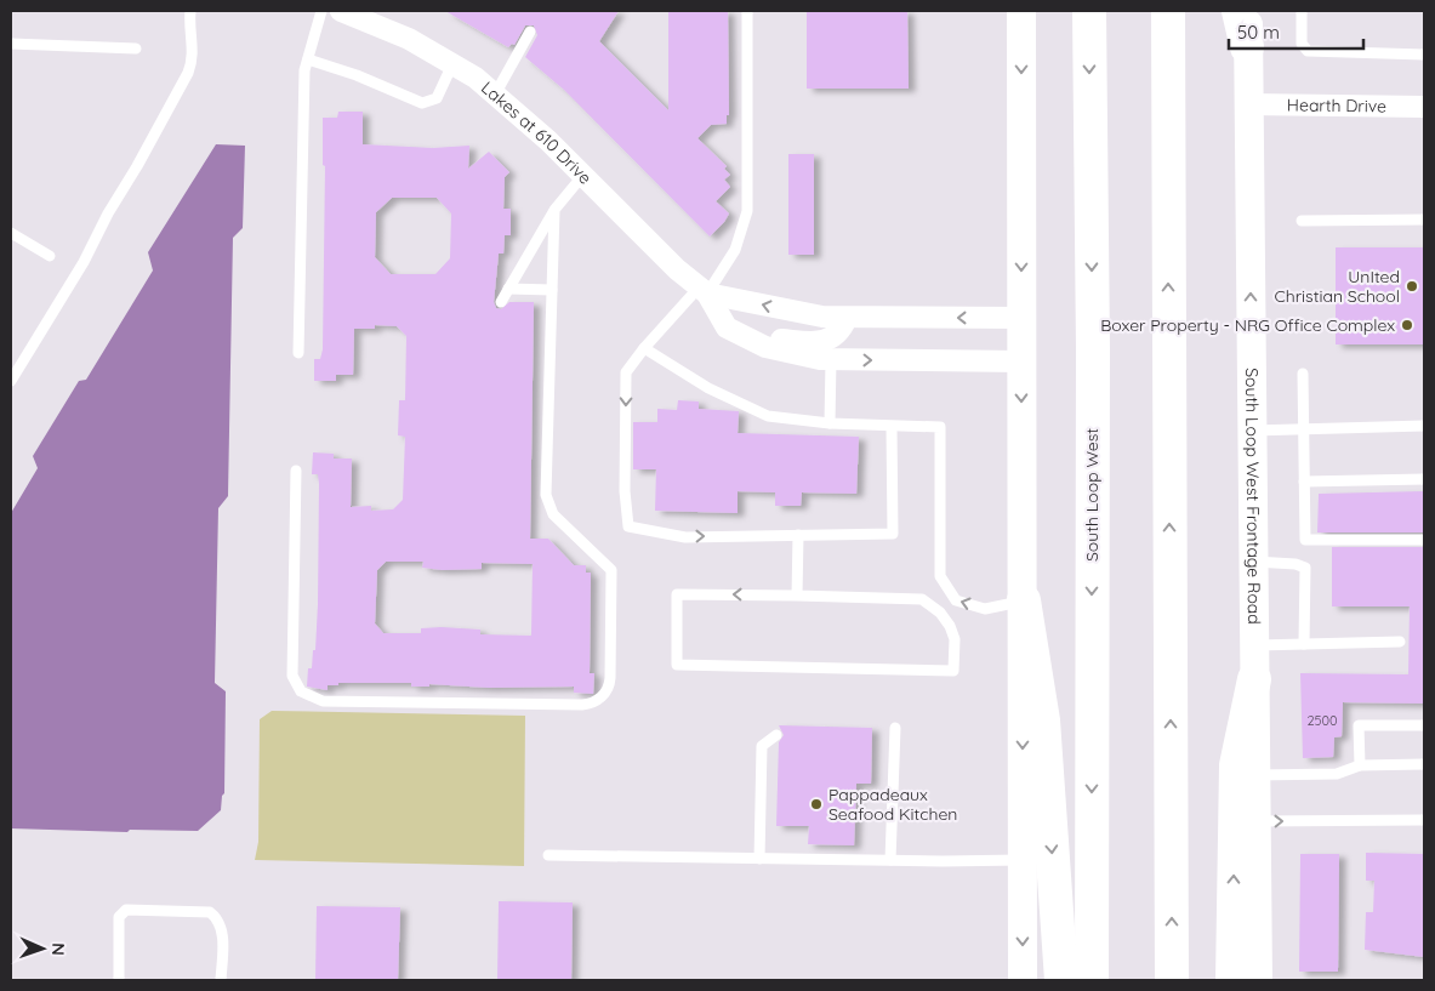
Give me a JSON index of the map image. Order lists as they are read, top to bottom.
{
  "streets": {
    "highway": ["South Loop West"],
    "main road": ["South Loop West Frontage Road"],
    "street": ["Hearth Drive", "Lakes at 610 Drive"]
  },
  "crossings": [
    ["Hearth Drive", "South Loop West Frontage Road"]
  ],
  "places": ["UnIted Christian School", "Boxer Property - NRG Office Complex", "Pappadeaux Seafood Kitchen"],
  "house_numbers": ["2500"],
  "scale_bar": "50 m",
  "north": "right"
}
